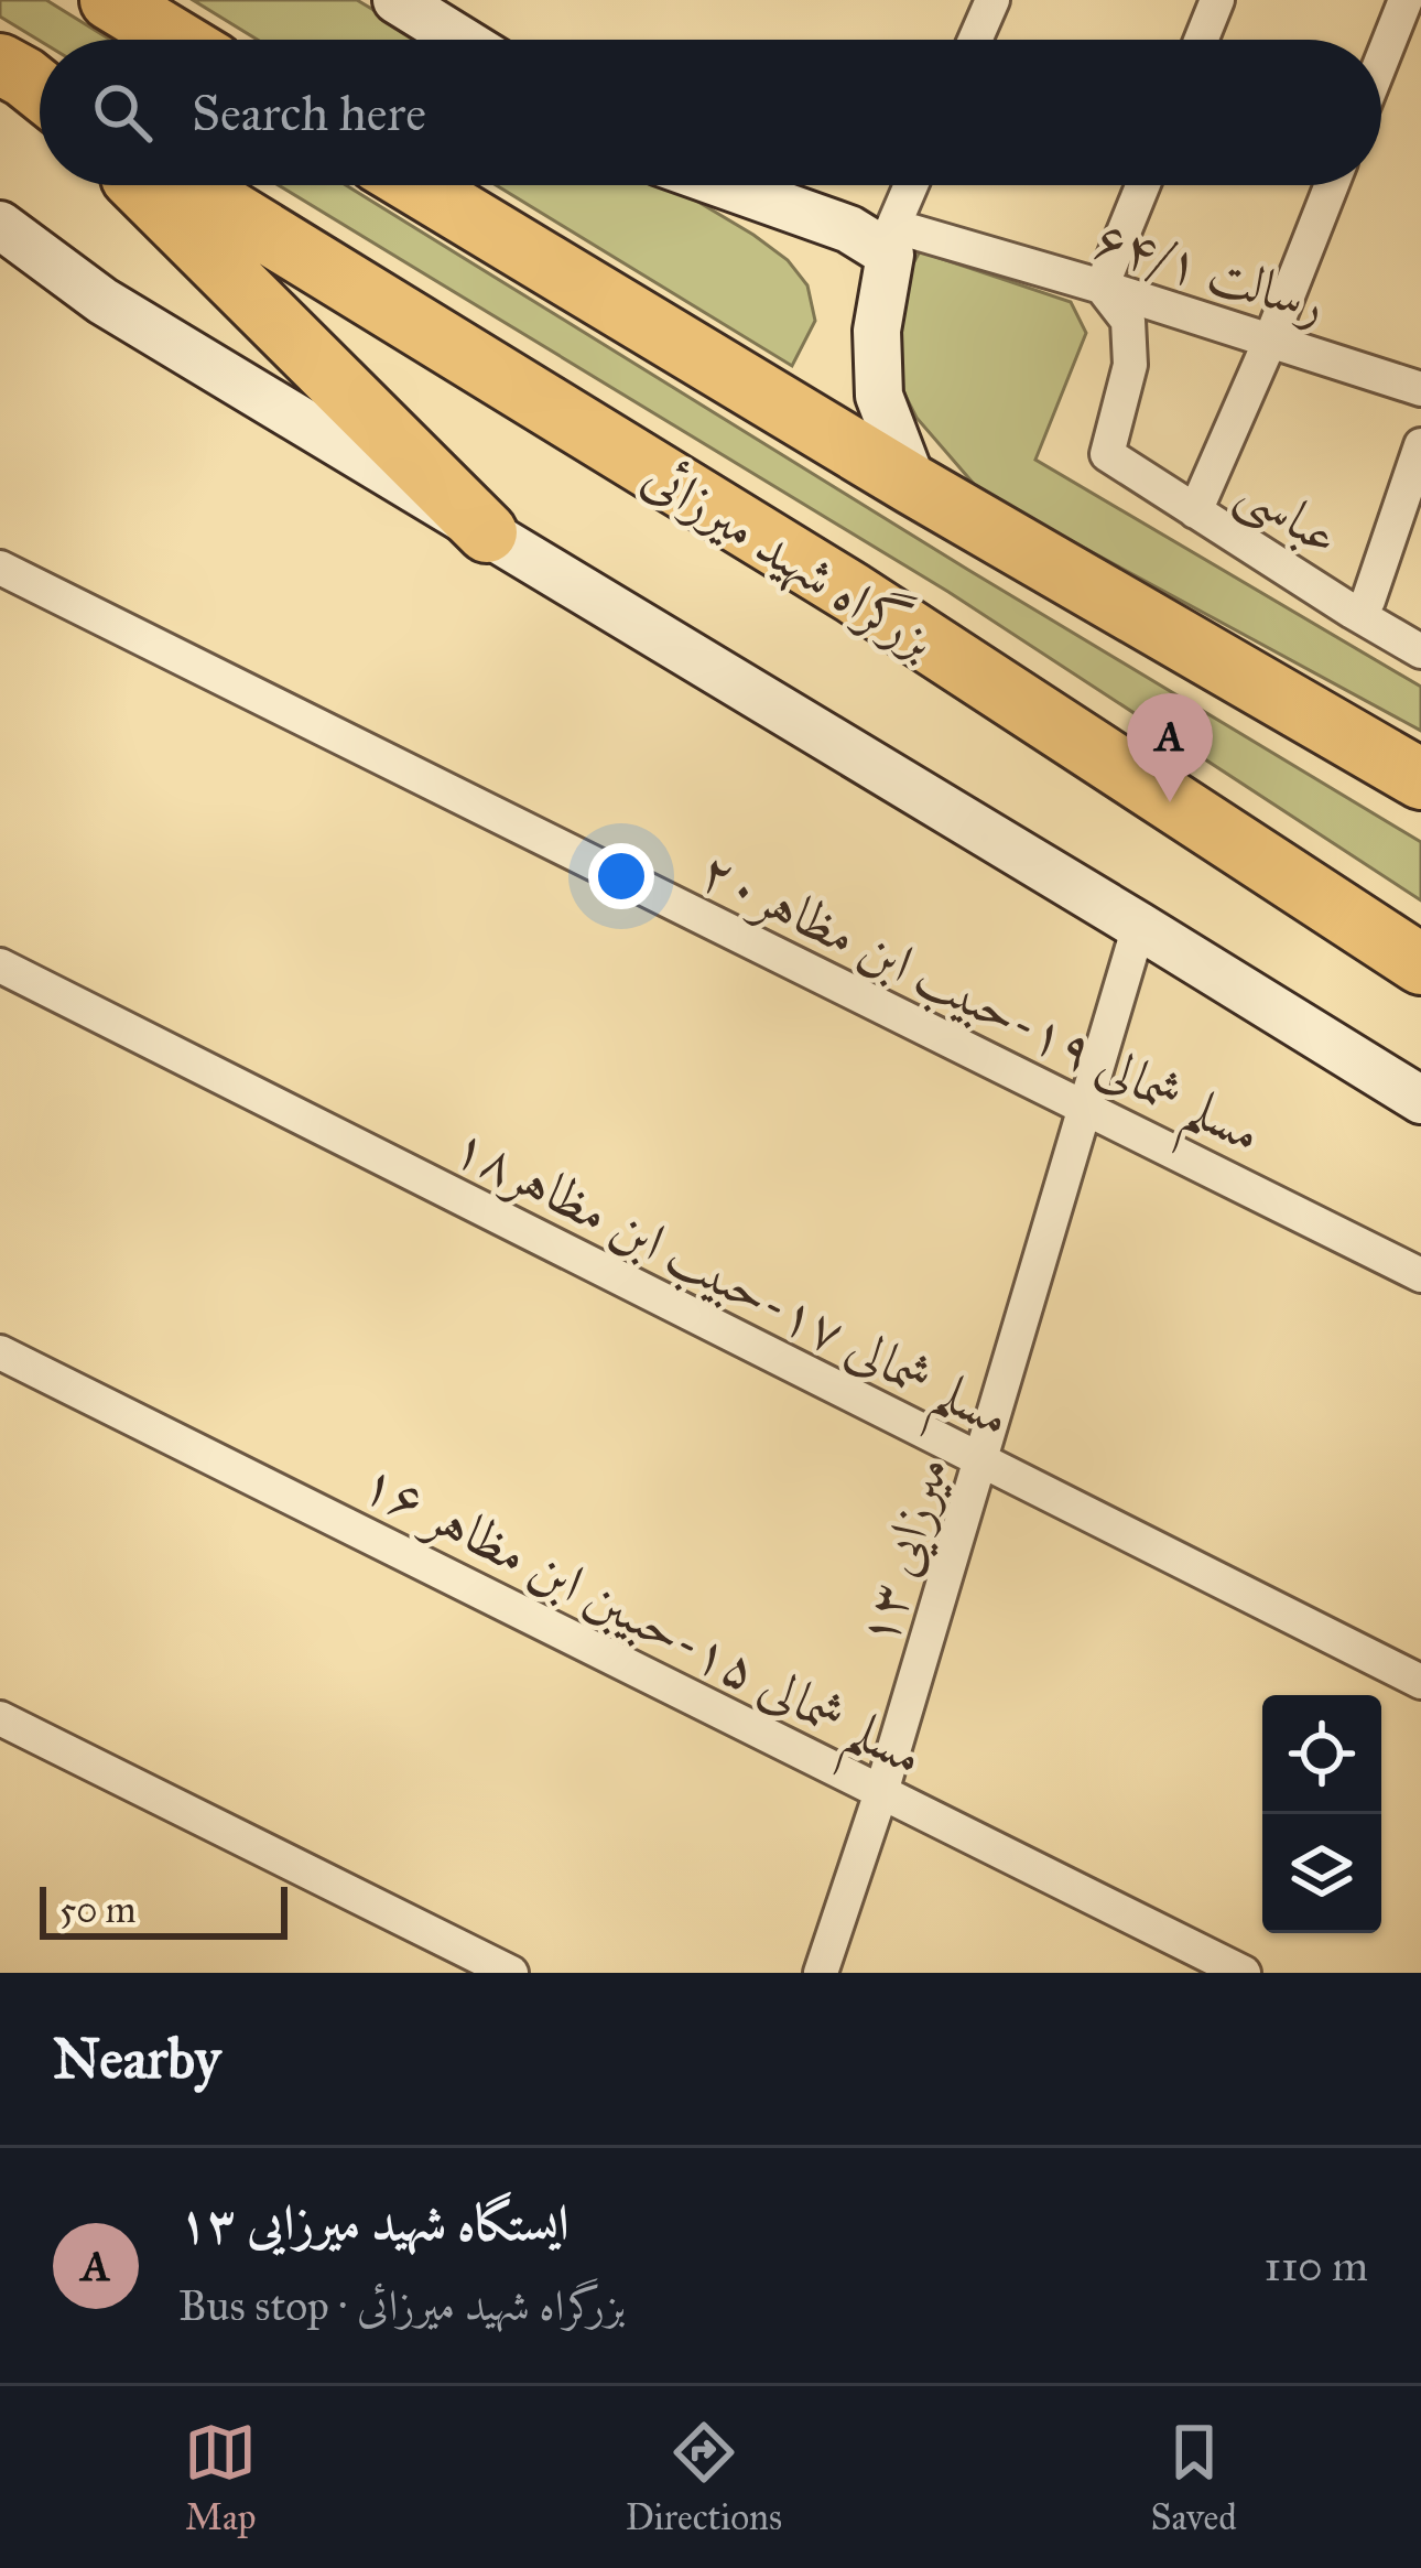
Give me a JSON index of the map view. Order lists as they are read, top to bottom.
{
  "streets": {
    "highway": ["بزرگراه شهید میرزائی"],
    "street": [
      "رسالت ۶۴/۱",
      "عباسی",
      "مسلم شمالی ۱۹-حبیب ابن مظاهر۲۰",
      "مسلم شمالی ۱۷-حبیب ابن مظاهر۱۸",
      "میرزایی ۱۳",
      "مسلم شمالی ۱۵-حبیبن ابن مظاهر ۱۶"
    ]
  },
  "crossings": [
    ["رسالت ۶۴/۱", "عباسی"],
    ["مسلم شمالی ۱۹-حبیب ابن مظاهر۲۰", "میرزایی ۱۳"],
    ["مسلم شمالی ۱۷-حبیب ابن مظاهر۱۸", "میرزایی ۱۳"],
    ["میرزایی ۱۳", "مسلم شمالی ۱۵-حبیبن ابن مظاهر ۱۶"]
  ],
  "scale_bar": "50 m",
  "page": {
    "search": "Search here",
    "pins": "A",
    "scale": "50 m",
    "heading": "Nearby",
    "list": [
      {
        "mark": "A",
        "name": "ایستگاه شهید میرزایی ۱۳",
        "note": "Bus stop · بزرگراه شهید میرزائی",
        "value": "110 m"
      }
    ],
    "nav": ["Map", "Directions", "Saved"]
  }
}
